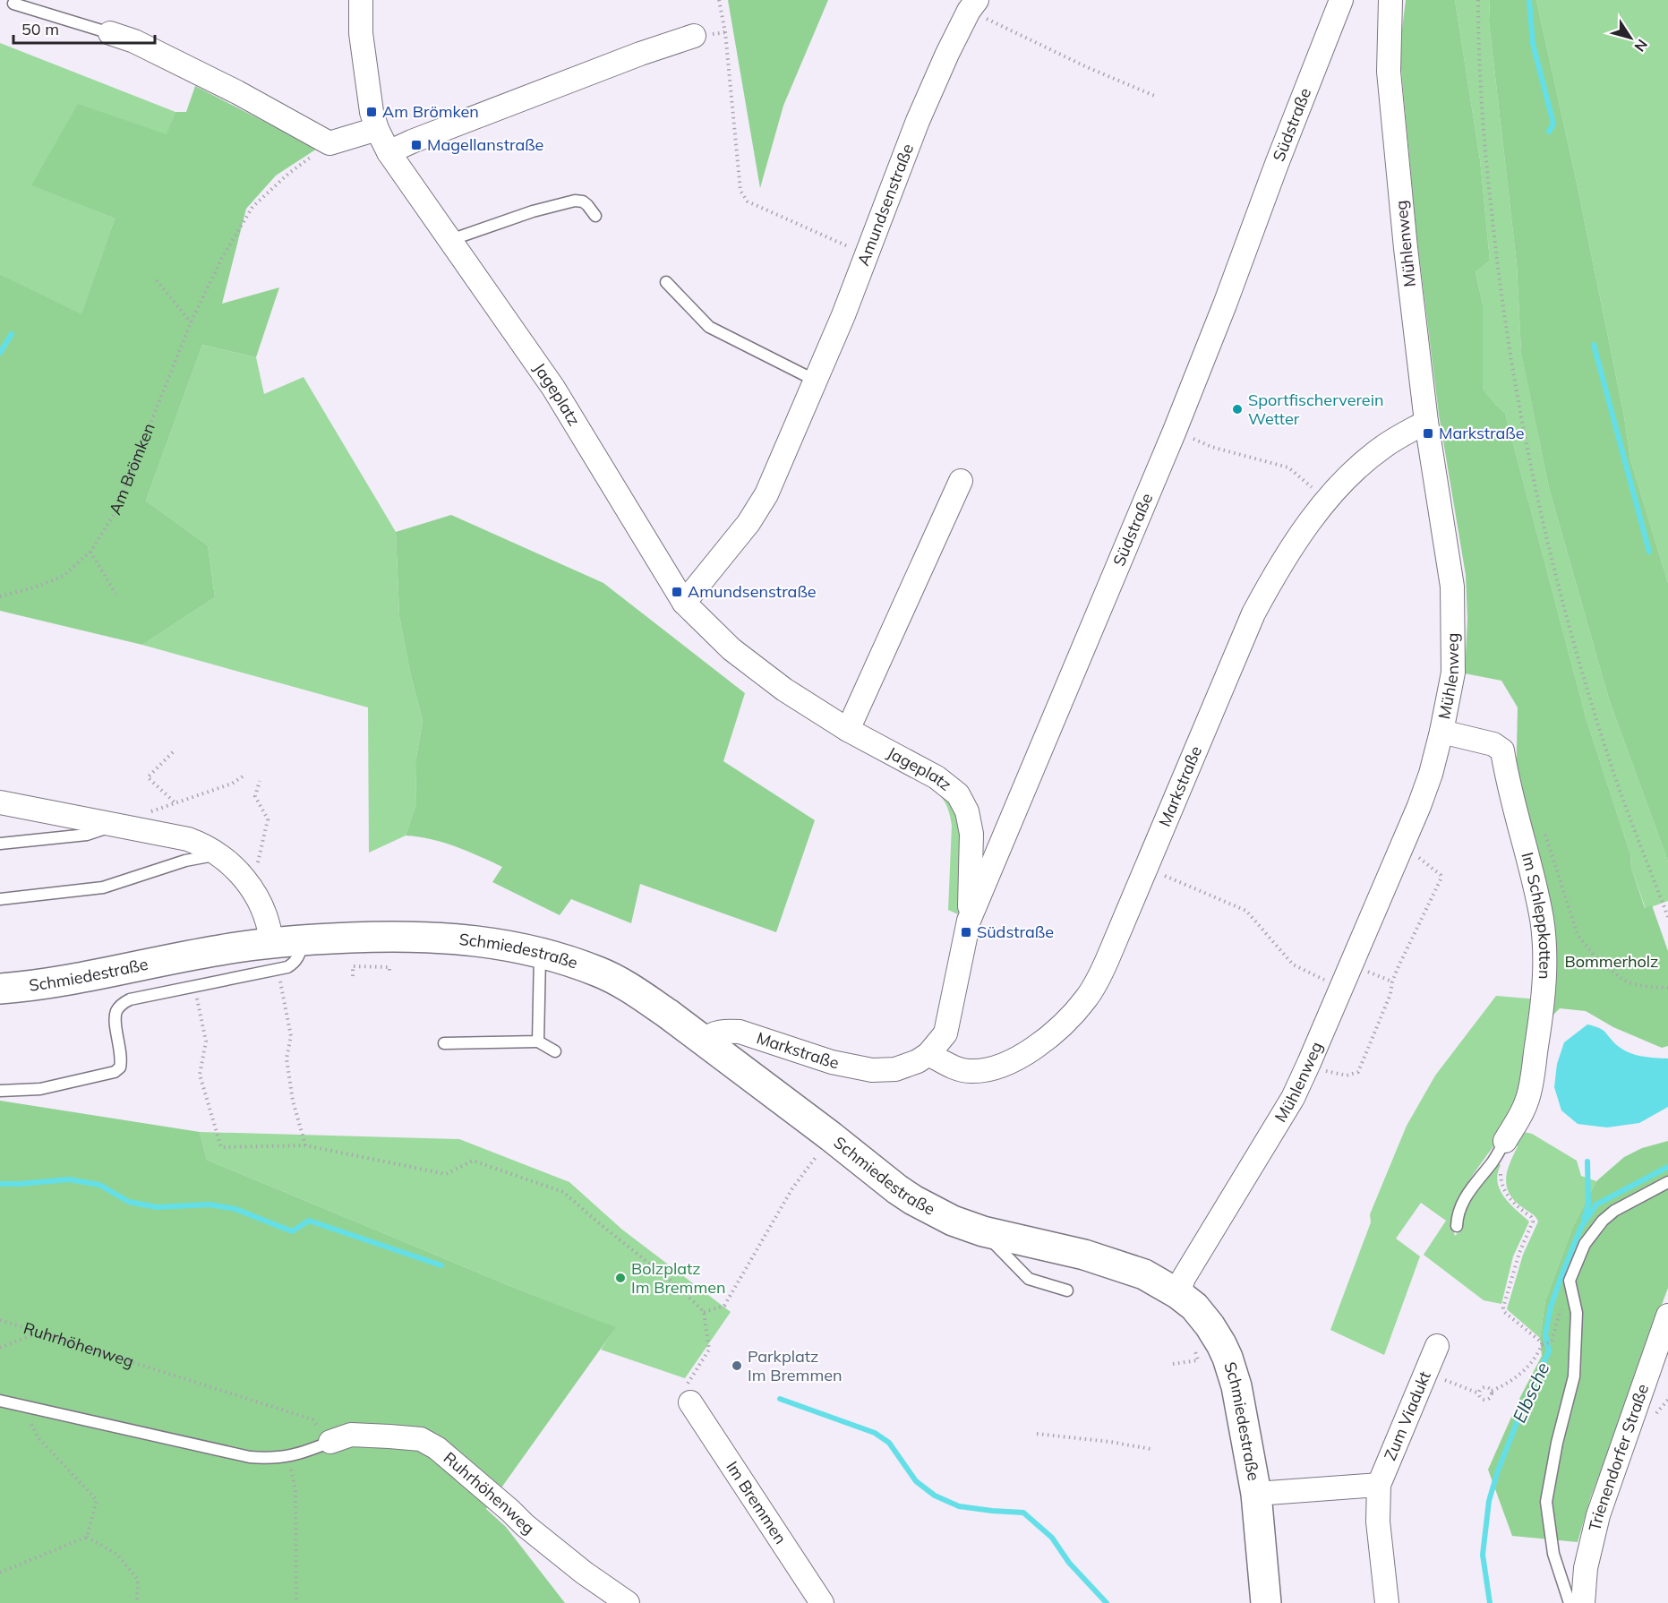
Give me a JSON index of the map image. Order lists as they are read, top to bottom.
{
  "streets": {
    "main road": ["Schmiedestraße"],
    "street": [
      "Südstraße",
      "Amundsenstraße",
      "Mühlenweg",
      "Jageplatz",
      "Markstraße",
      "Im Schleppkotten",
      "Ruhrhöhenweg",
      "Zum Viadukt",
      "Trienendorfer Straße",
      "Im Bremmen"
    ],
    "path": ["Am Brömken"]
  },
  "crossings": [
    ["Südstraße", "Jageplatz"],
    ["Südstraße", "Markstraße"],
    ["Amundsenstraße", "Jageplatz"],
    ["Mühlenweg", "Markstraße"],
    ["Mühlenweg", "Im Schleppkotten"],
    ["Mühlenweg", "Schmiedestraße"],
    ["Markstraße", "Schmiedestraße"]
  ],
  "water": ["Elbsche"],
  "parks": ["Bommerholz"],
  "places": {
    "transit": [
      "Am Brömken",
      "Magellanstraße",
      "Markstraße",
      "Amundsenstraße",
      "Südstraße"
    ],
    "other": ["Sportfischerverein Wetter", "Bolzplatz Im Bremmen", "Parkplatz Im Bremmen"]
  },
  "scale_bar": "50 m",
  "north": "bottom right"
}
